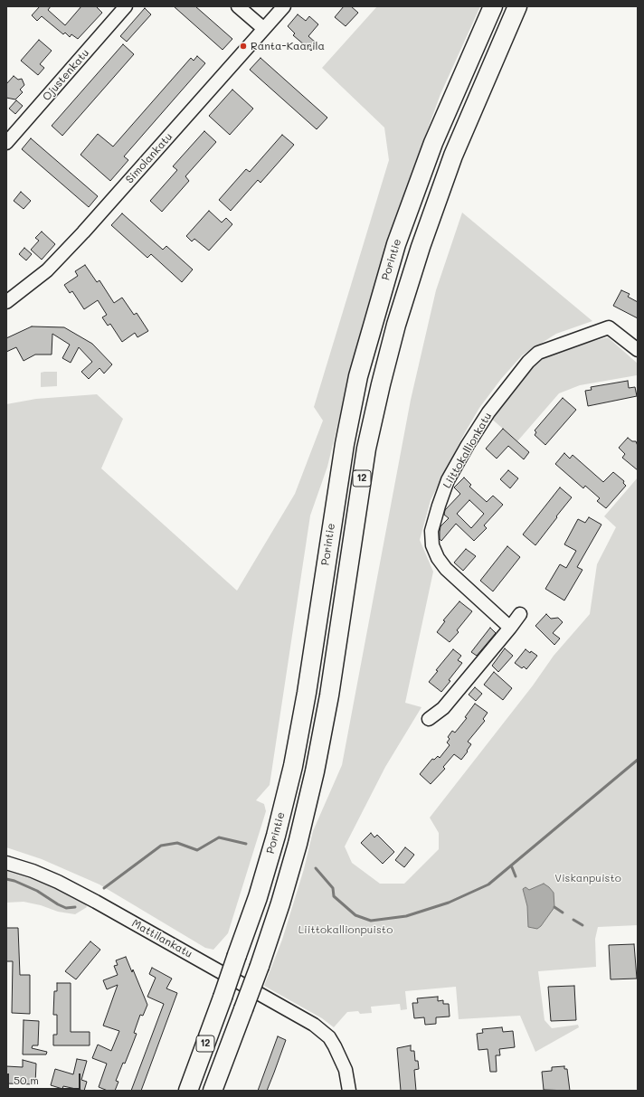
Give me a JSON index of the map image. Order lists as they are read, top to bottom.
{
  "streets": {
    "highway": ["Porintie", "12"],
    "street": [
      "Ojustenkatu",
      "Simolankatu",
      "Liittokallionkatu",
      "Mattilankatu"
    ]
  },
  "parks": ["Viskanpuisto", "Liittokallionpuisto"],
  "places": ["Ranta-Kaarila"],
  "scale_bar": "50 m"
}
